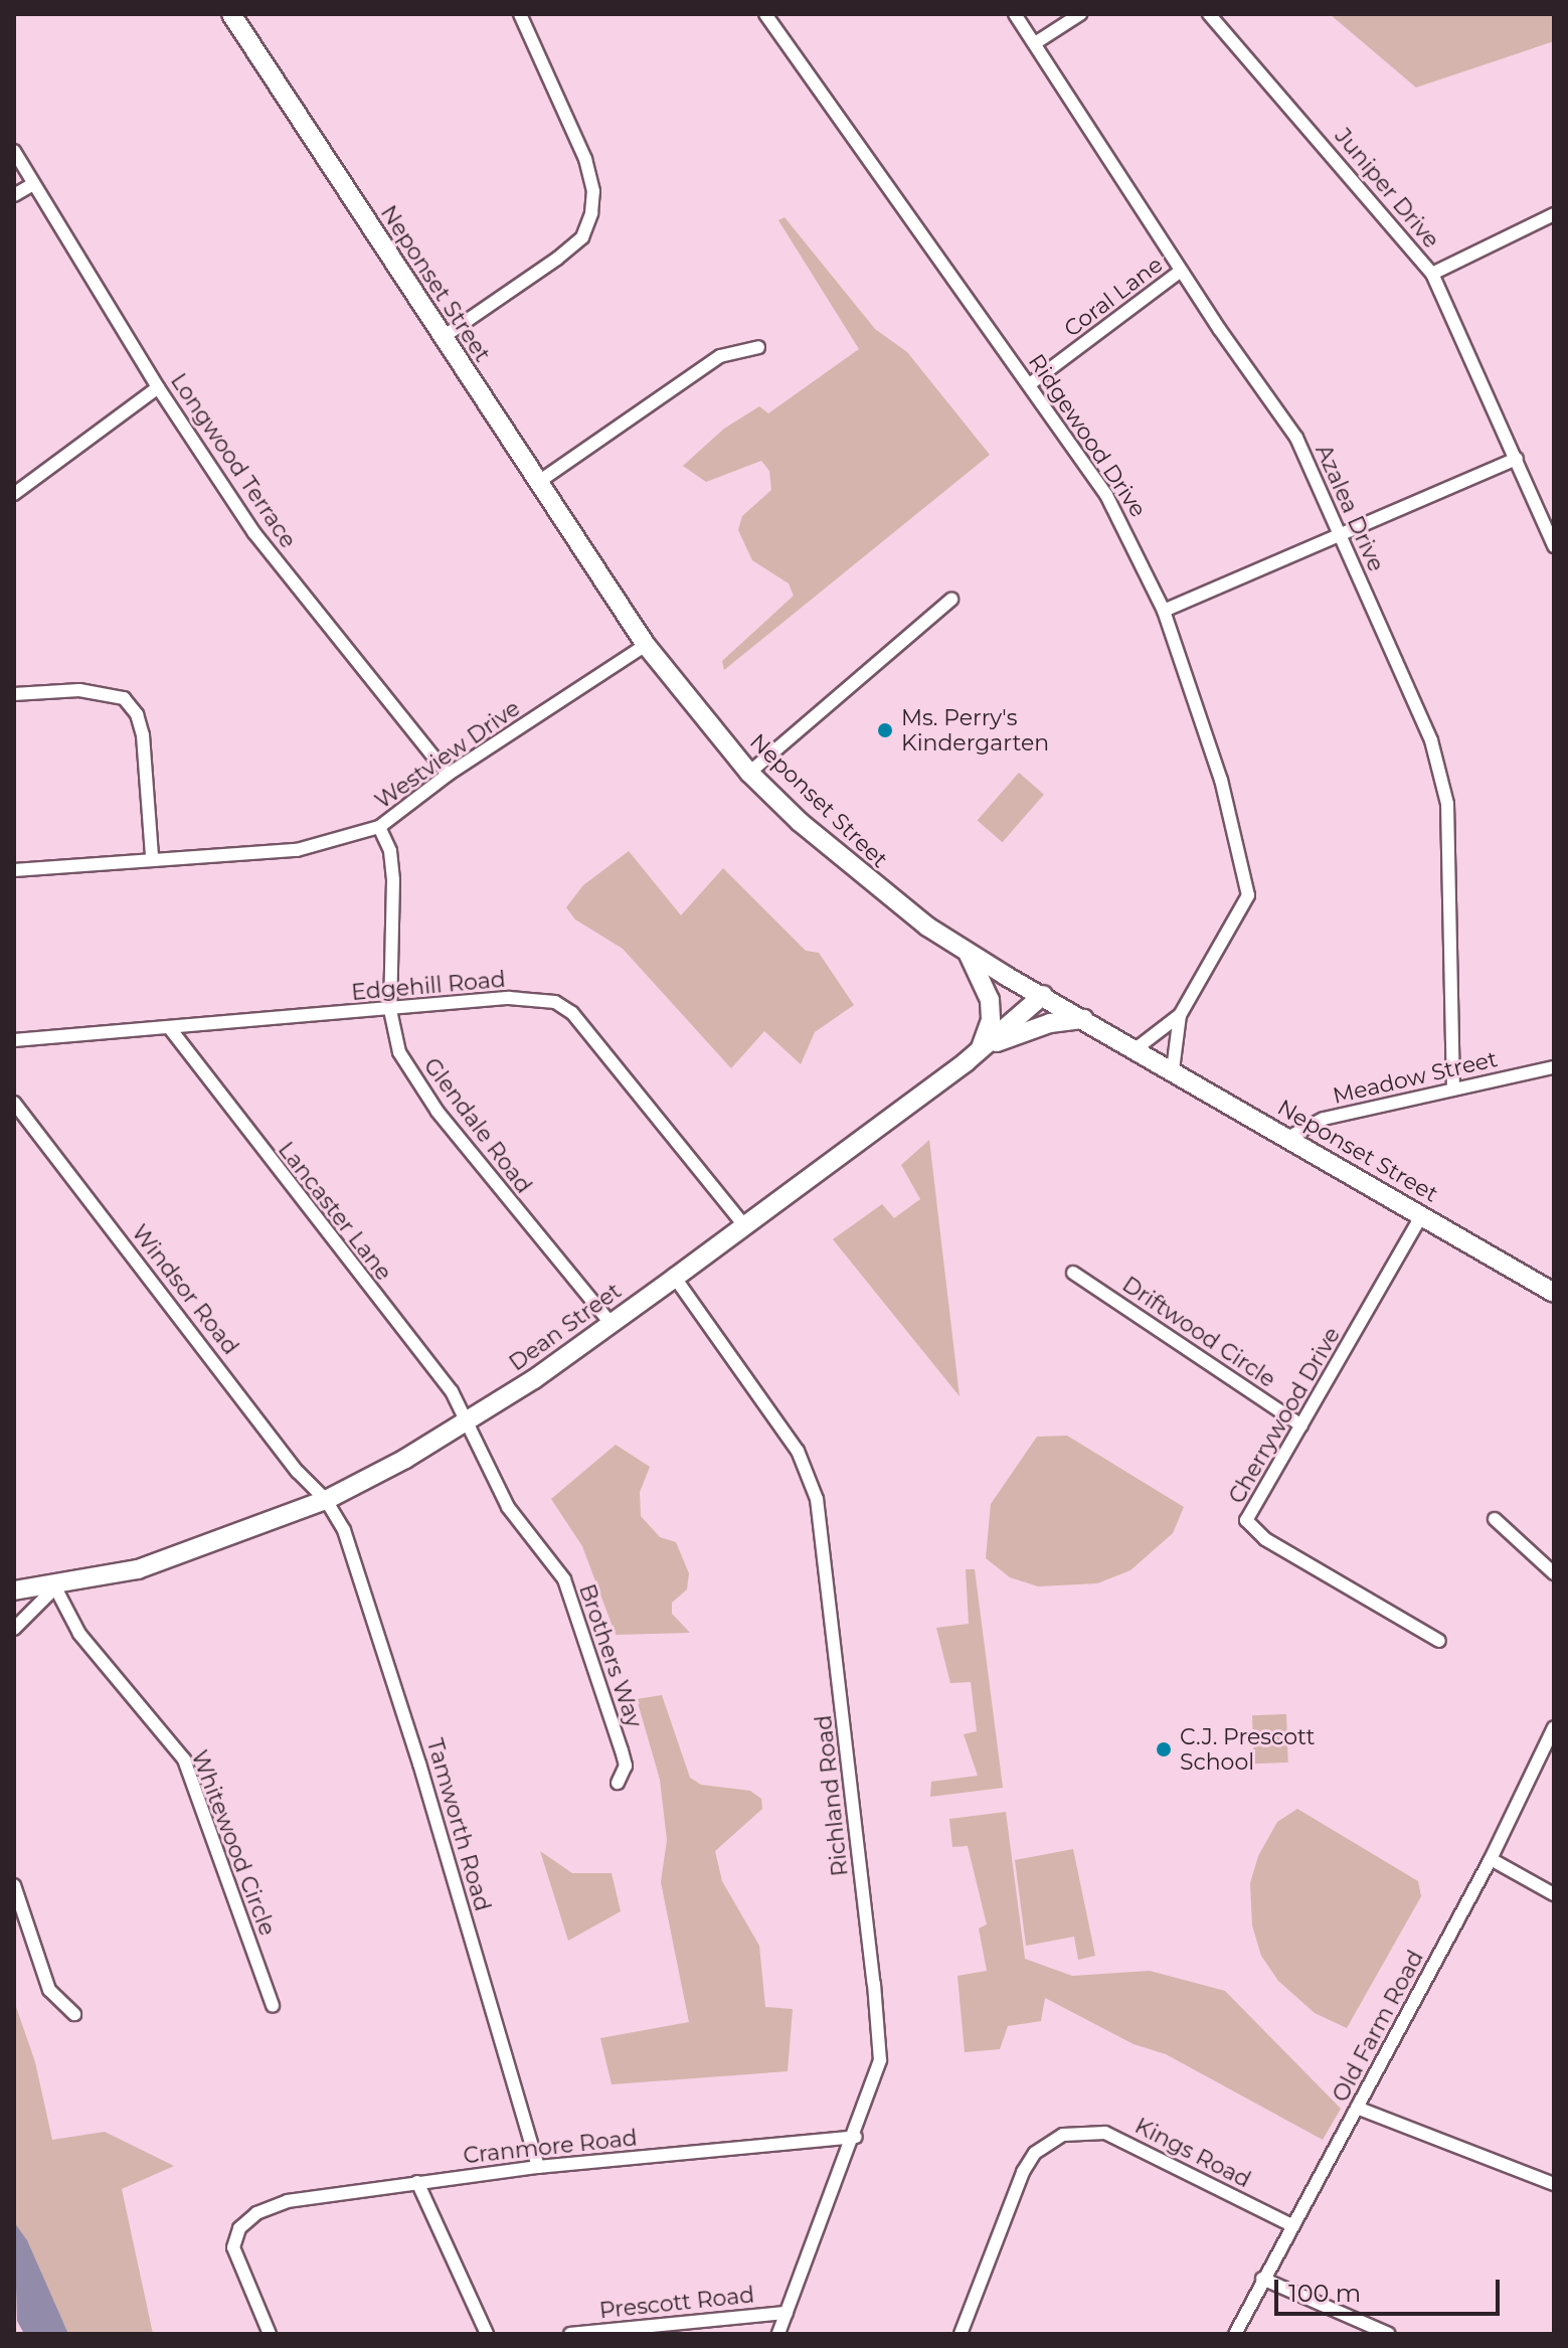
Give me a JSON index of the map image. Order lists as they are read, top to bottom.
{
  "streets": {
    "main road": ["Neponset Street", "Dean Street"],
    "street": [
      "Juniper Drive",
      "Coral Lane",
      "Ridgewood Drive",
      "Longwood Terrace",
      "Azalea Drive",
      "Westview Drive",
      "Edgehill Road",
      "Meadow Street",
      "Glendale Road",
      "Lancaster Lane",
      "Windsor Road",
      "Driftwood Circle",
      "Cherrywood Drive",
      "Brothers Way",
      "Richland Road",
      "Tamworth Road",
      "Whitewood Circle",
      "Old Farm Road",
      "Cranmore Road",
      "Kings Road",
      "Prescott Road"
    ]
  },
  "crossings": [
    ["Neponset Street", "Ridgewood Drive"],
    ["Neponset Street", "Westview Drive"],
    ["Neponset Street", "Meadow Street"],
    ["Neponset Street", "Dean Street"],
    ["Neponset Street", "Cherrywood Drive"],
    ["Coral Lane", "Ridgewood Drive"],
    ["Coral Lane", "Azalea Drive"],
    ["Longwood Terrace", "Westview Drive"],
    ["Azalea Drive", "Meadow Street"],
    ["Westview Drive", "Glendale Road"],
    ["Edgehill Road", "Glendale Road"],
    ["Edgehill Road", "Lancaster Lane"],
    ["Edgehill Road", "Dean Street"],
    ["Glendale Road", "Dean Street"],
    ["Lancaster Lane", "Dean Street"],
    ["Lancaster Lane", "Brothers Way"],
    ["Windsor Road", "Dean Street"],
    ["Windsor Road", "Tamworth Road"],
    ["Dean Street", "Brothers Way"],
    ["Dean Street", "Richland Road"],
    ["Dean Street", "Tamworth Road"],
    ["Dean Street", "Whitewood Circle"],
    ["Driftwood Circle", "Cherrywood Drive"],
    ["Richland Road", "Cranmore Road"],
    ["Richland Road", "Prescott Road"],
    ["Tamworth Road", "Cranmore Road"],
    ["Old Farm Road", "Kings Road"]
  ],
  "places": ["Ms. Perry's Kindergarten", "C.J. Prescott School"],
  "scale_bar": "100 m"
}
